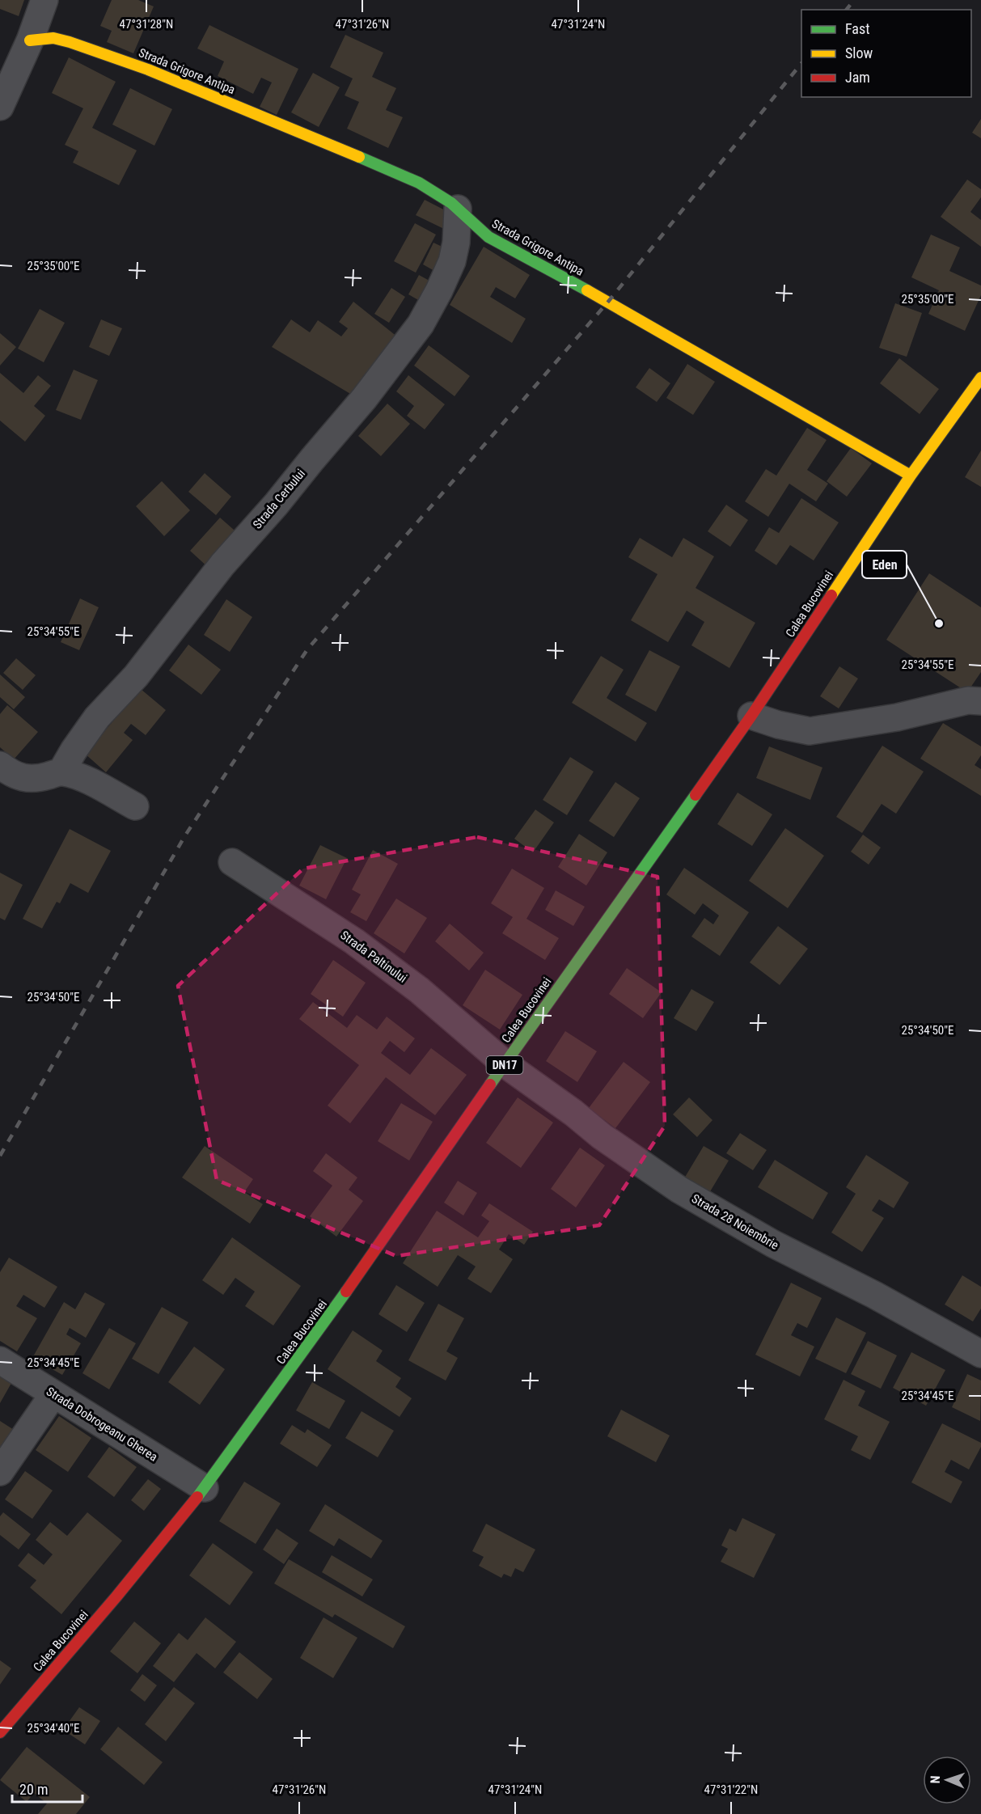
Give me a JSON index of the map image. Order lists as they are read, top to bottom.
{
  "streets": {
    "main road": ["Strada Grigore Antipa", "Calea Bucovinei", "DN17"],
    "street": [
      "Strada Cerbului",
      "Strada Paltinului",
      "Strada 28 Noiembrie",
      "Strada Dobrogeanu Gherea"
    ]
  },
  "crossings": [
    ["Strada Grigore Antipa", "Strada Cerbului"],
    ["Strada Grigore Antipa", "Calea Bucovinei"],
    ["Calea Bucovinei", "Strada Paltinului"],
    ["Calea Bucovinei", "Strada 28 Noiembrie"],
    ["Calea Bucovinei", "Strada Dobrogeanu Gherea"],
    ["Strada Paltinului", "Strada 28 Noiembrie"]
  ],
  "places": ["Eden"],
  "legend": ["Fast", "Slow", "Jam"],
  "scale_bar": "20 m",
  "north": "left",
  "coordinates": [
    "47°31'28\"N",
    "47°31'26\"N",
    "47°31'24\"N",
    "25°35'00\"E",
    "25°34'55\"E",
    "25°34'50\"E",
    "25°34'45\"E",
    "25°34'40\"E",
    "47°31'22\"N"
  ]
}
